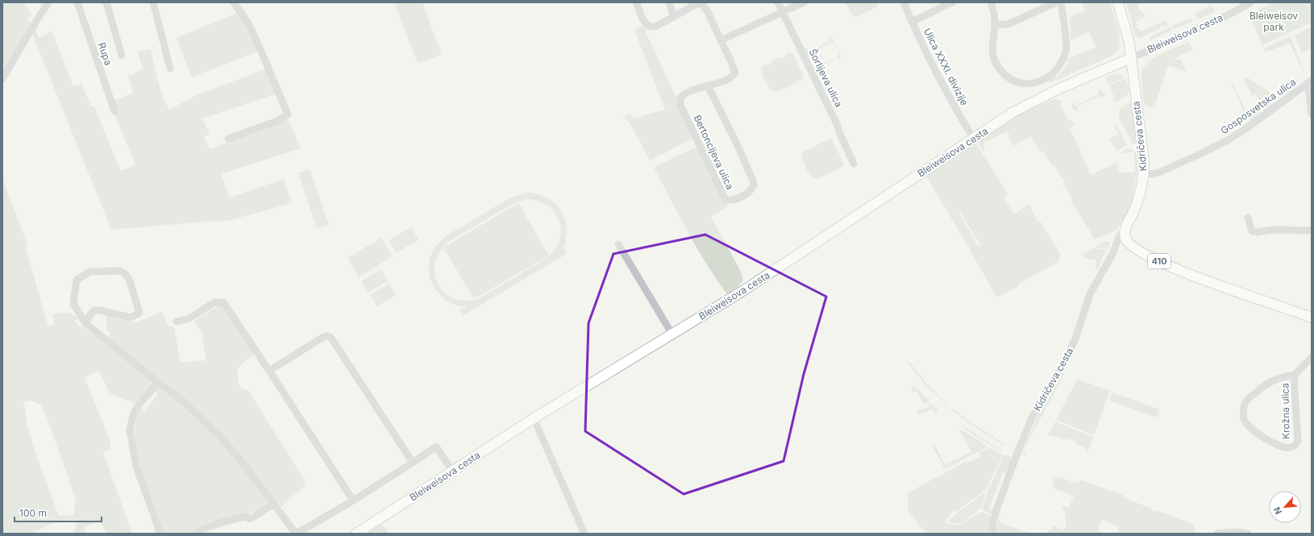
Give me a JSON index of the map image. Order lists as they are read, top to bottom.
{
  "streets": {
    "main road": ["Bleiweisova cesta", "Kidričeva cesta", "410"],
    "street": [
      "Rupa",
      "Ulica XXXI. divizije",
      "Šorlijeva ulica",
      "Gosposvetska ulica",
      "Bertoncljeva ulica",
      "Krožna ulica"
    ]
  },
  "crossings": [
    ["Bleiweisova cesta", "Ulica XXXI. divizije"],
    ["Bleiweisova cesta", "Kidričeva cesta"],
    ["Gosposvetska ulica", "Kidričeva cesta"],
    ["Kidričeva cesta", "410"]
  ],
  "parks": ["Bleiweisov park"],
  "scale_bar": "100 m",
  "north": "bottom left"
}
